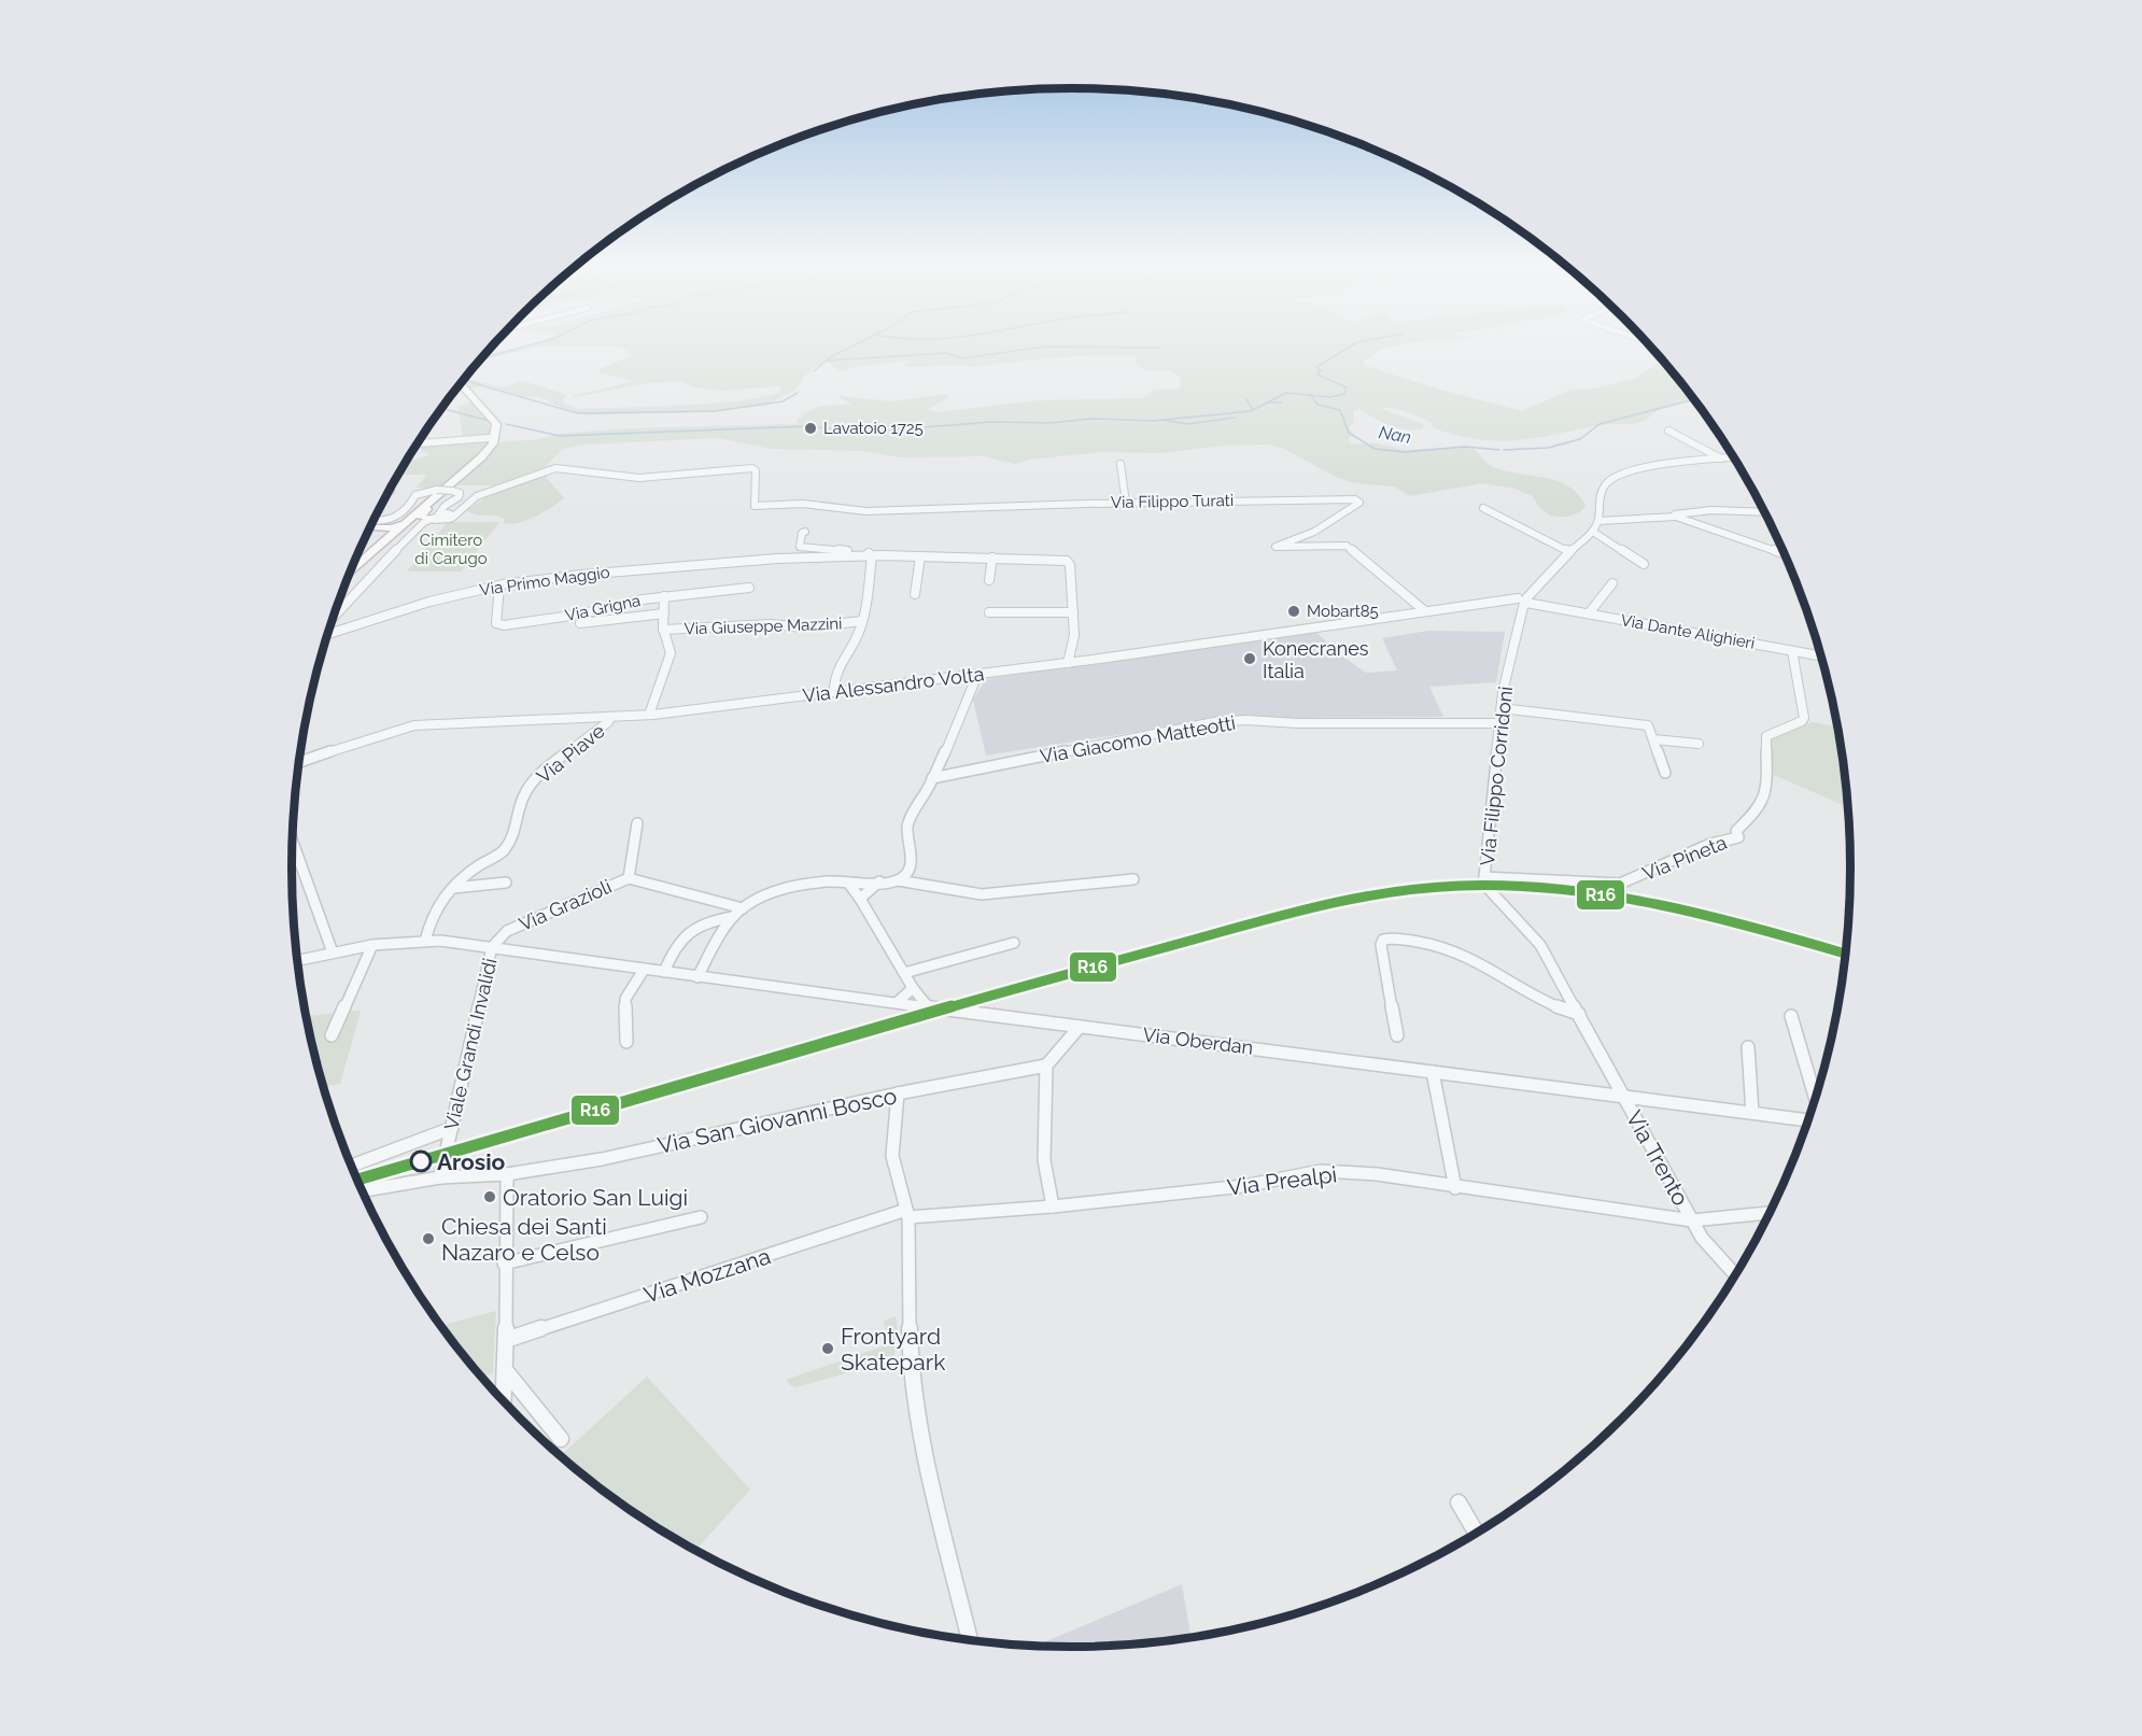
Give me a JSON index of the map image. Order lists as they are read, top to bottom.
{
  "streets": {
    "street": [
      "Via Filippo Turati",
      "Via Primo Maggio",
      "Via Grigna",
      "Via Giuseppe Mazzini",
      "Via Dante Alighieri",
      "Via Alessandro Volta",
      "Via Giacomo Matteotti",
      "Via Piave",
      "Via Filippo Corridoni",
      "Via Pineta",
      "Via Grazioli",
      "Via Oberdan",
      "Viale Grandi Invalidi",
      "Via San Giovanni Bosco",
      "Via Trento",
      "Via Prealpi",
      "Via Mozzana"
    ]
  },
  "crossings": [
    ["Via Filippo Turati", "Via Alessandro Volta"],
    ["Via Primo Maggio", "Via Grigna"],
    ["Via Dante Alighieri", "Via Alessandro Volta"],
    ["Via Dante Alighieri", "Via Filippo Corridoni"],
    ["Via Dante Alighieri", "Via Pineta"],
    ["Via Alessandro Volta", "Via Piave"],
    ["Via Alessandro Volta", "Via Filippo Corridoni"],
    ["Via Giacomo Matteotti", "Via Filippo Corridoni"],
    ["Via Piave", "Via Oberdan"],
    ["Via Filippo Corridoni", "Via Pineta"],
    ["Via Filippo Corridoni", "Via Oberdan"],
    ["Via Filippo Corridoni", "Via Trento"],
    ["Via Grazioli", "Via Oberdan"],
    ["Via Grazioli", "Viale Grandi Invalidi"],
    ["Via Oberdan", "Viale Grandi Invalidi"],
    ["Via Oberdan", "Via Trento"],
    ["Viale Grandi Invalidi", "Via San Giovanni Bosco"],
    ["Via Trento", "Via Prealpi"],
    ["Via Prealpi", "Via Mozzana"]
  ],
  "water": ["Nan"],
  "parks": ["Cimitero di Carugo"],
  "places": [
    "Lavatoio 1725",
    "Mobart85",
    "Konecranes Italia",
    "Arosio",
    "Oratorio San Luigi",
    "Chiesa dei Santi Nazaro e Celso",
    "Frontyard Skatepark"
  ],
  "lines": ["transit line R16"]
}
